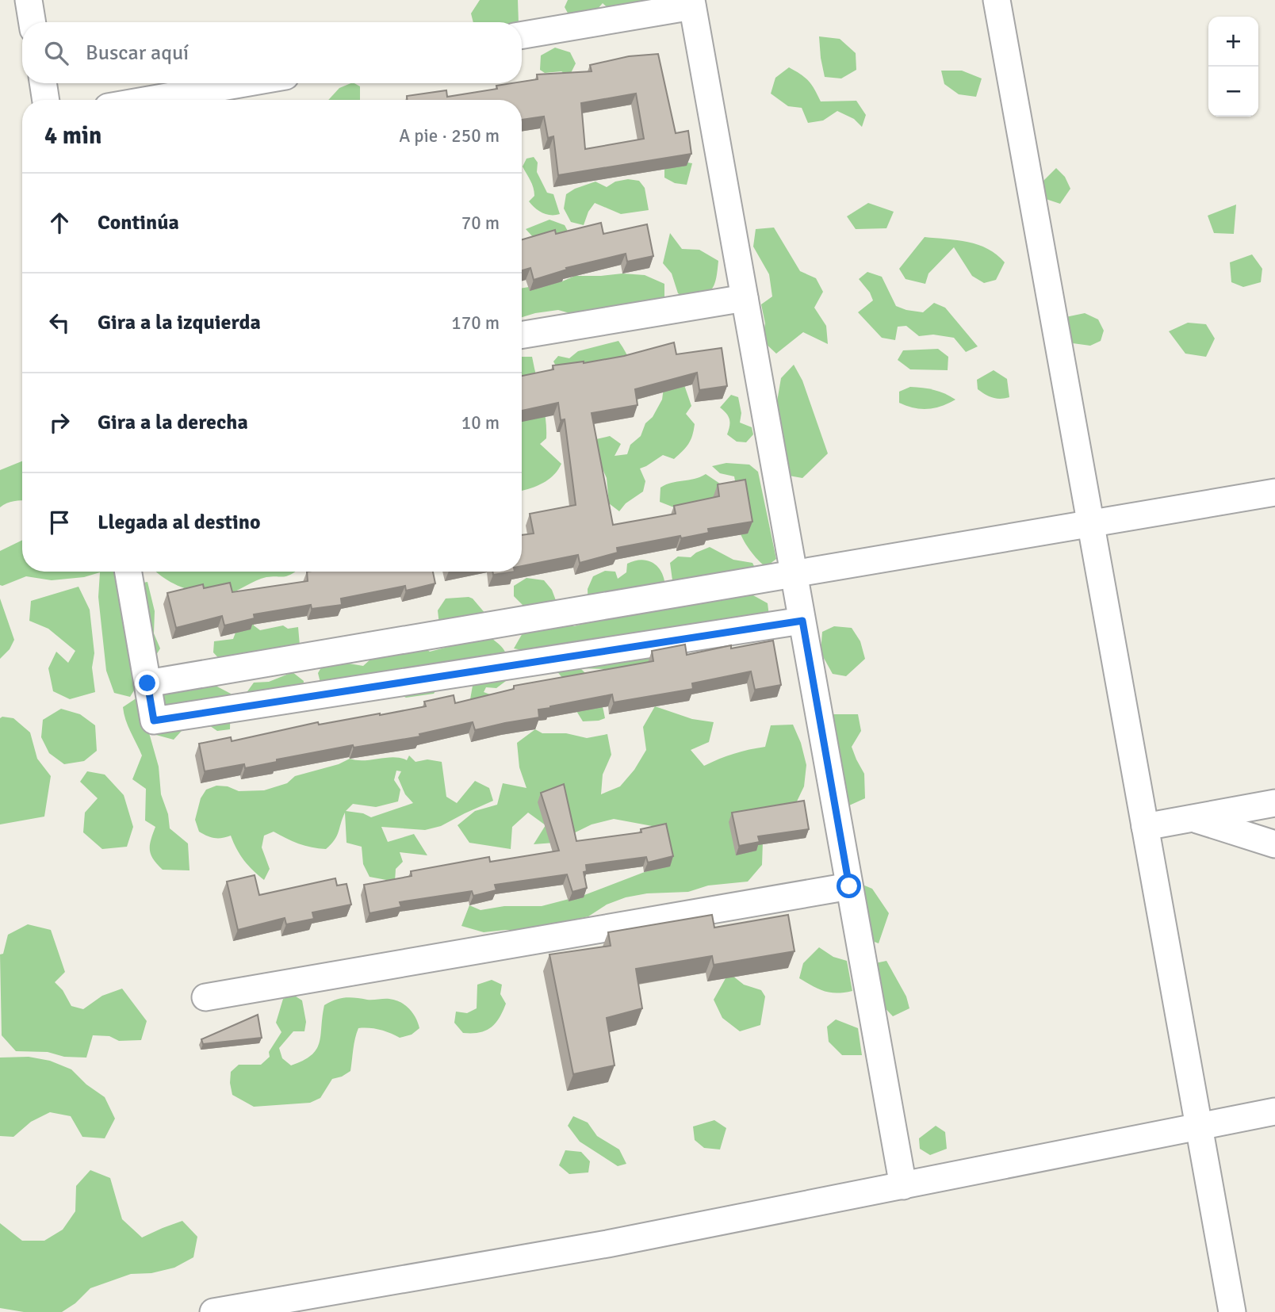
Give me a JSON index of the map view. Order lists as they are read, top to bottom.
{
  "page": {
    "map_buttons": ["+", "−"],
    "search": "Buscar aquí",
    "heading": ["4 min", "A pie · 250 m"],
    "list": [
      ["Continúa", "70 m"],
      ["Gira a la izquierda", "170 m"],
      ["Gira a la derecha", "10 m"],
      "Llegada al destino"
    ]
  }
}
